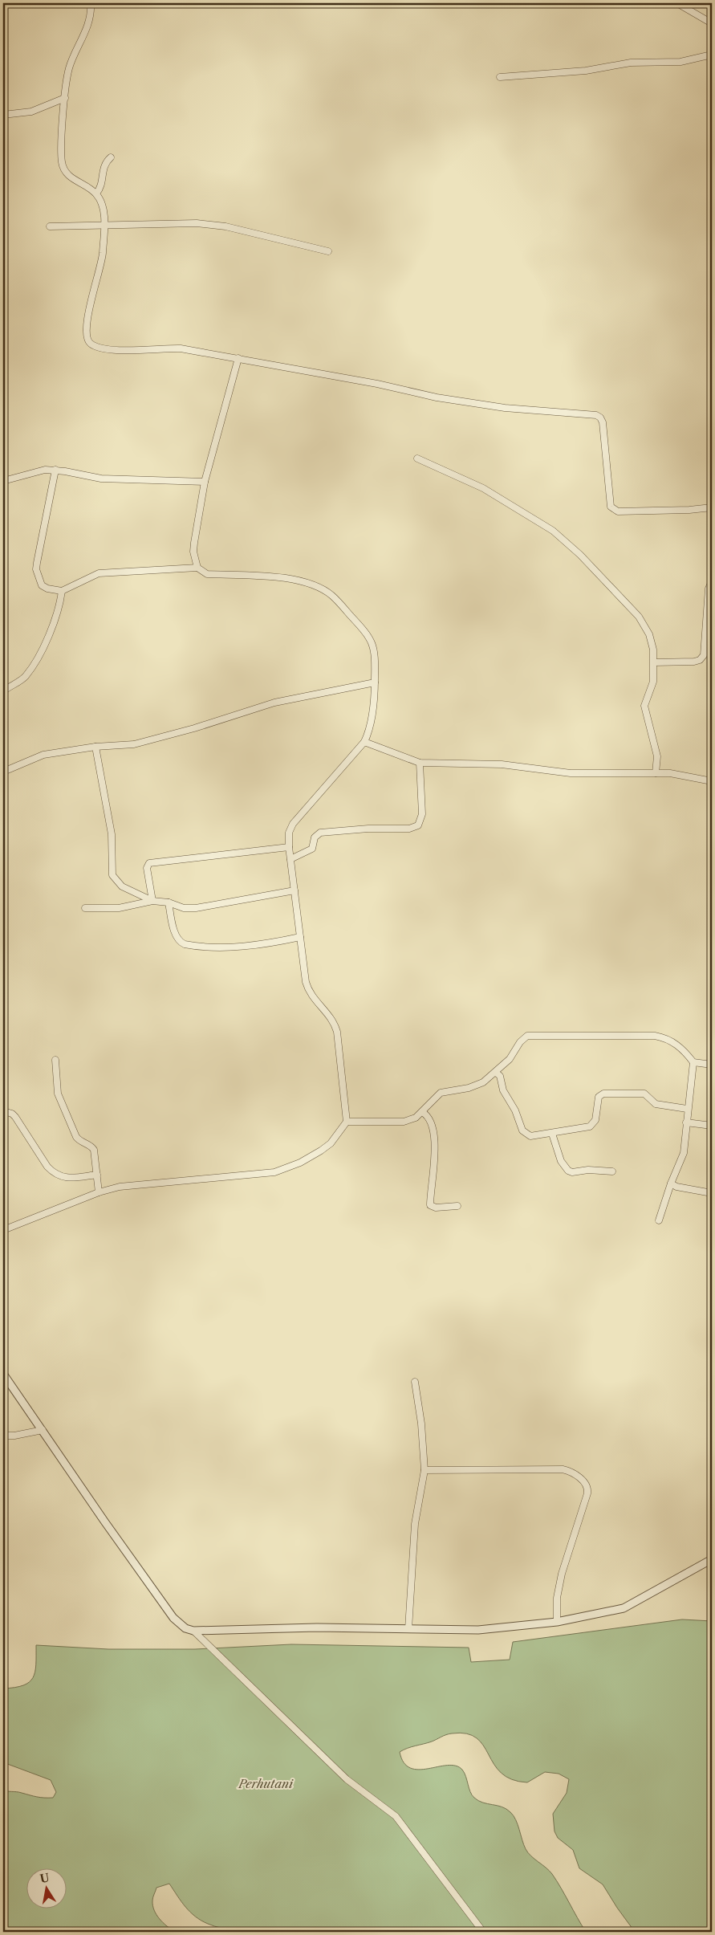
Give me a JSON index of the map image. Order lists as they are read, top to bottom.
{
  "parks": ["Perhutani"],
  "north": "top"
}
